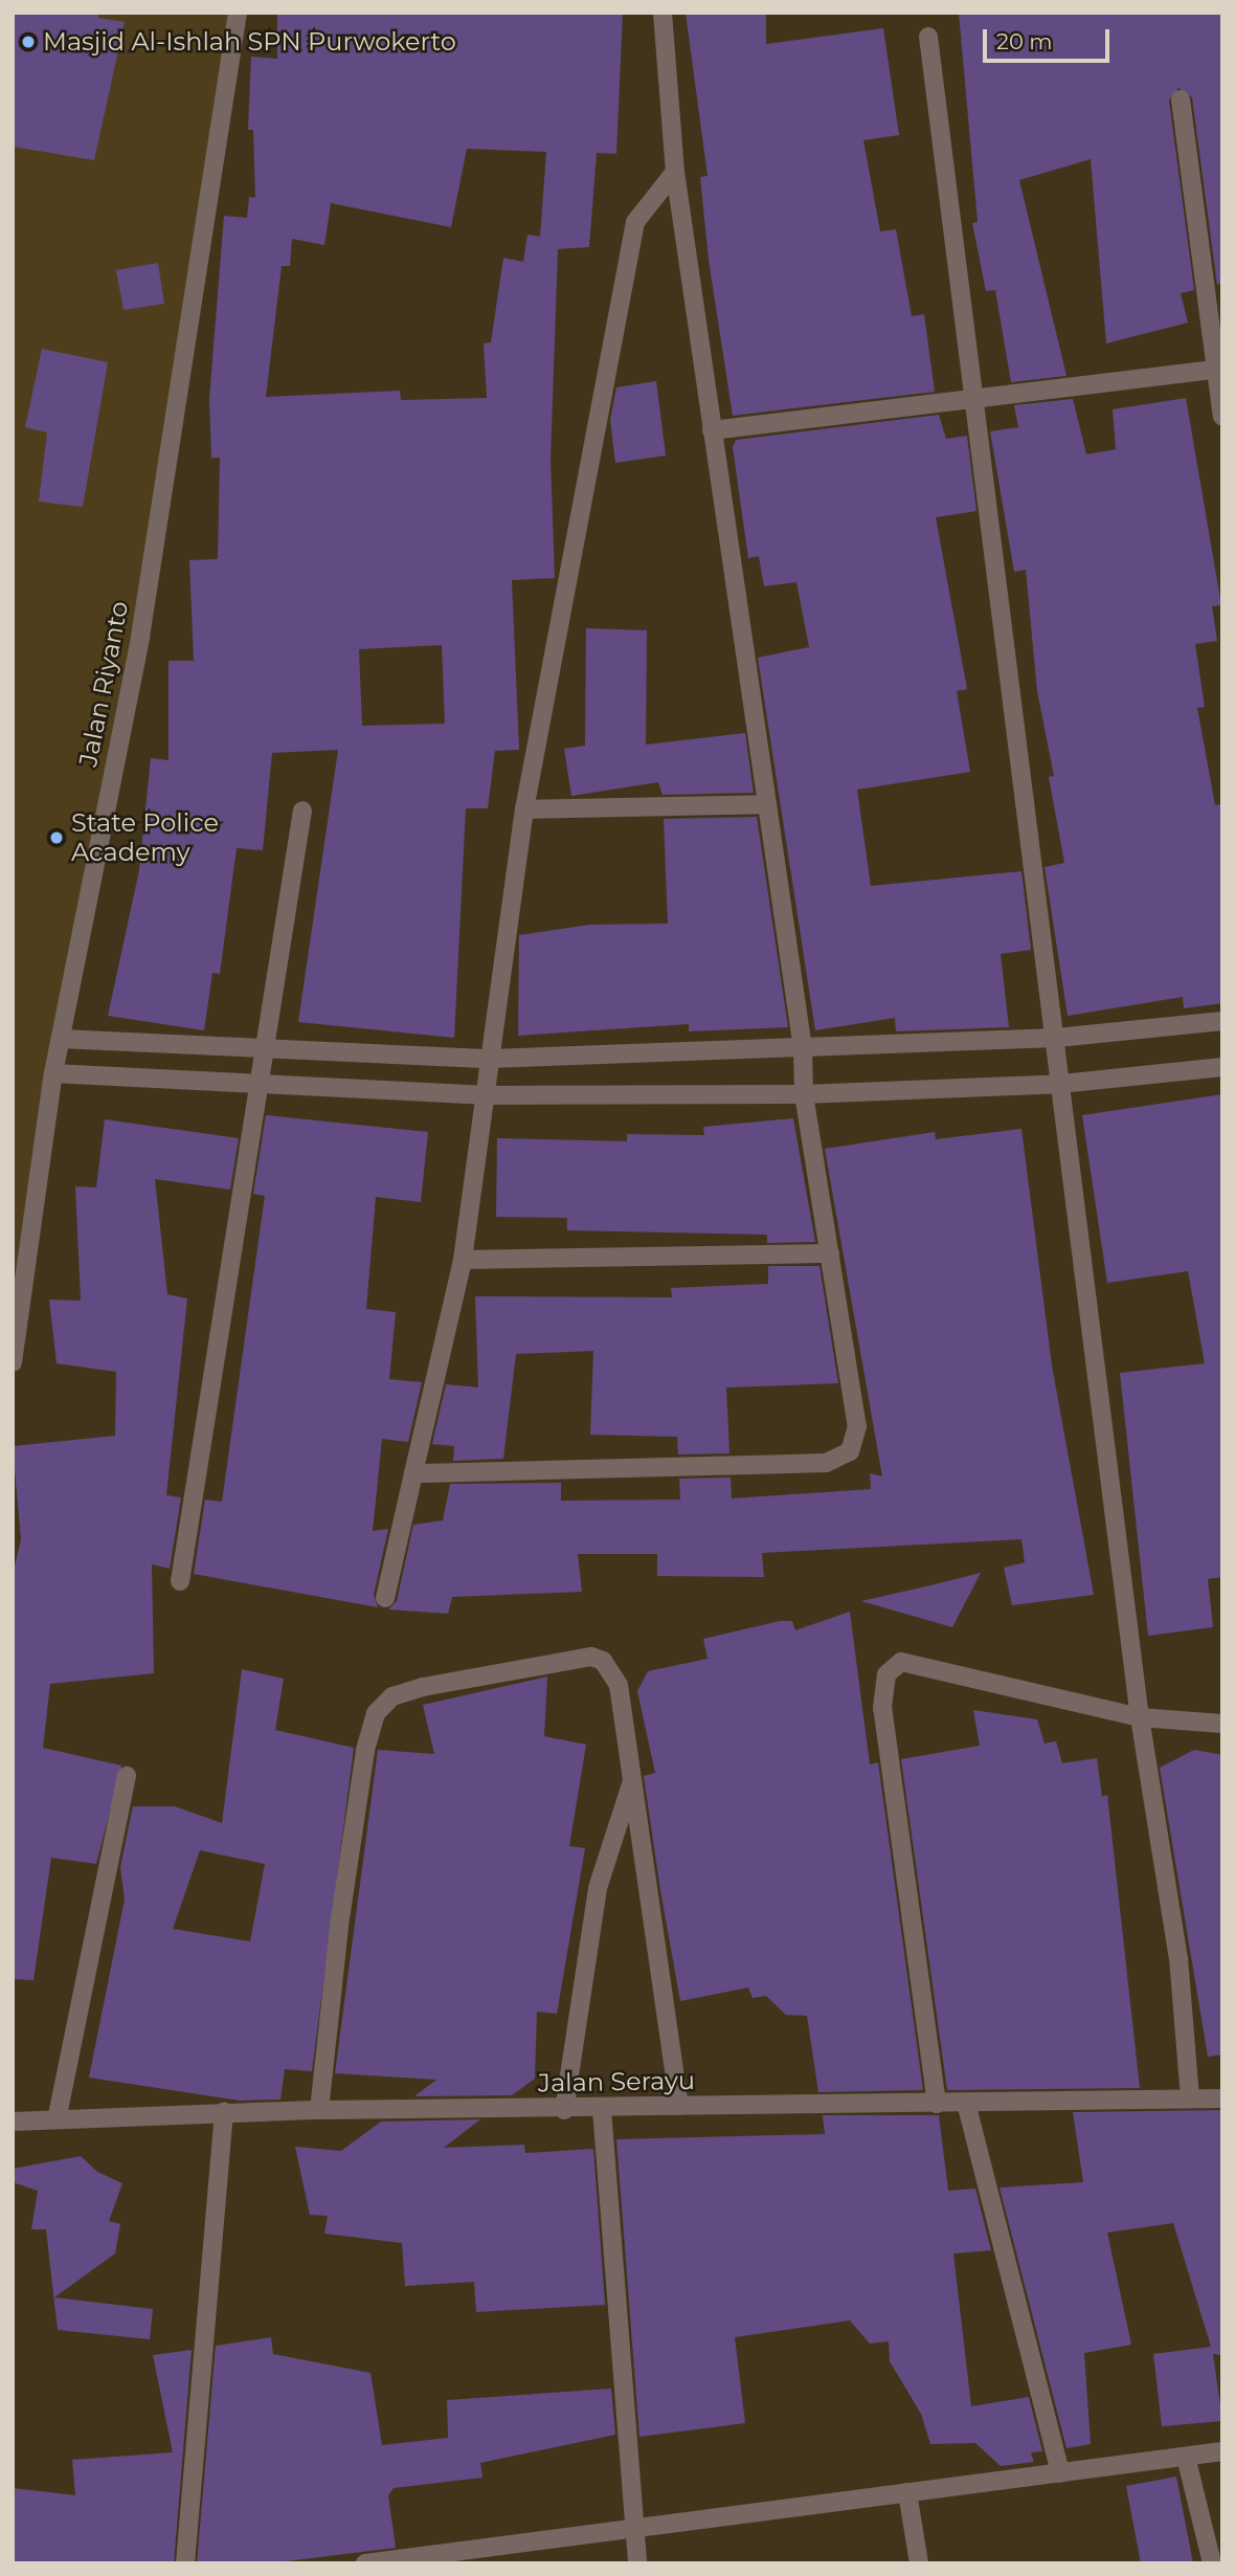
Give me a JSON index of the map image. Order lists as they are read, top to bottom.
{
  "streets": {
    "street": ["Jalan Riyanto", "Jalan Serayu"]
  },
  "places": ["Masjid Al-Ishlah SPN Purwokerto", "State Police Academy"],
  "scale_bar": "20 m"
}
